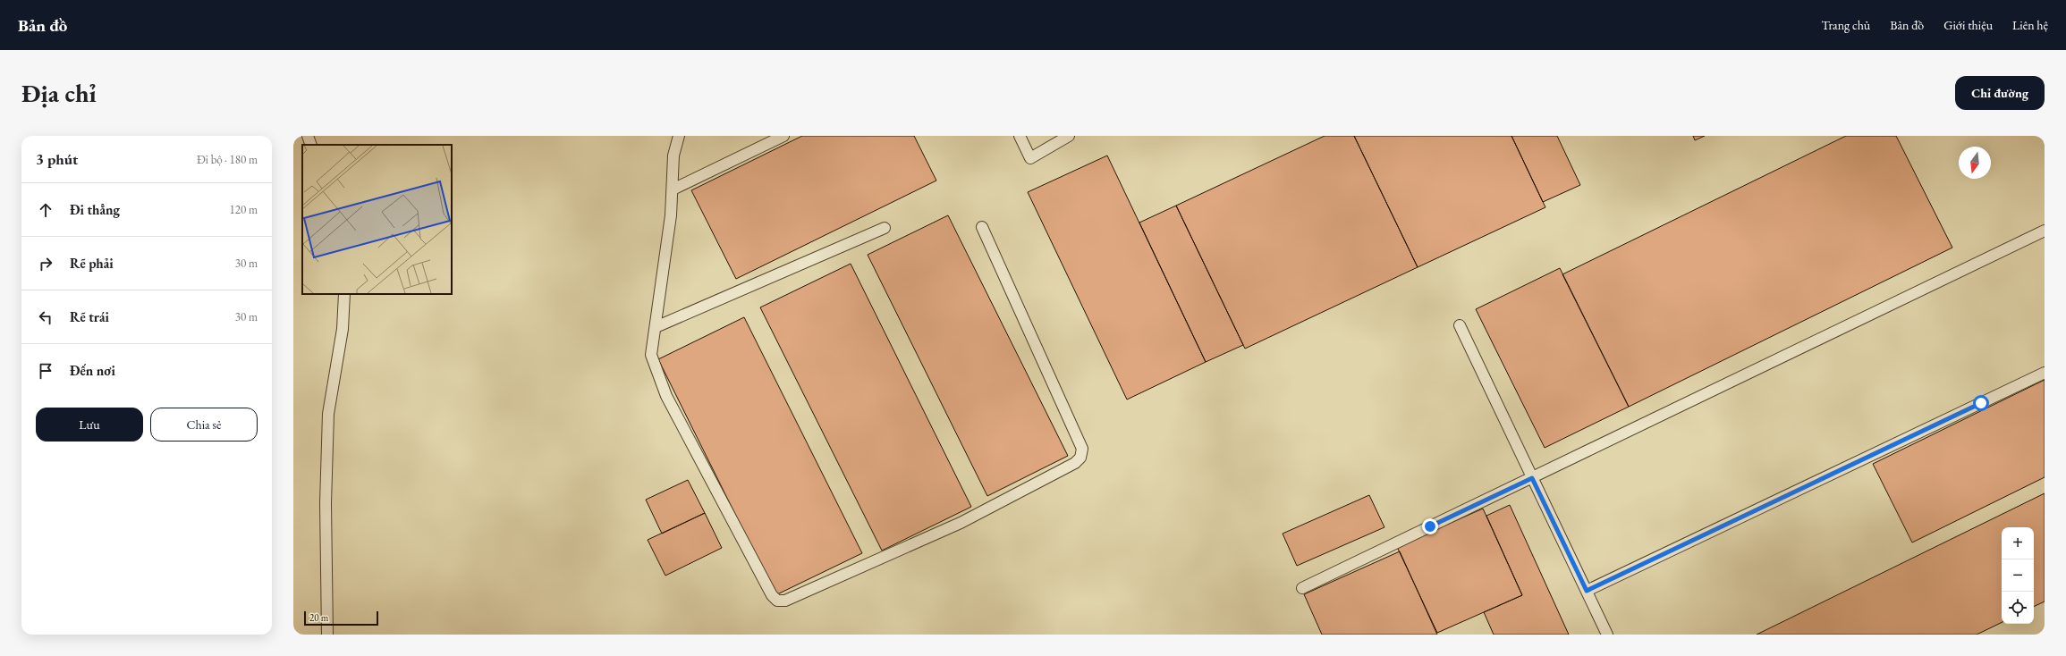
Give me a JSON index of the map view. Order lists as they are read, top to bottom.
{
  "scale_bar": "20 m",
  "north": "bottom",
  "page": {
    "header": "Bản đồ",
    "nav": [
      "Trang chủ",
      "Bản đồ",
      "Giới thiệu",
      "Liên hệ"
    ],
    "buttons": [
      "Chỉ đường",
      ["Lưu", "Chia sẻ"]
    ],
    "title": "Địa chỉ",
    "heading": ["3 phút", "Đi bộ · 180 m"],
    "list": [
      ["Đi thẳng", "120 m"],
      ["Rẽ phải", "30 m"],
      ["Rẽ trái", "30 m"],
      "Đến nơi"
    ],
    "map_buttons": ["+", "−"],
    "scale": "20 m"
  }
}
